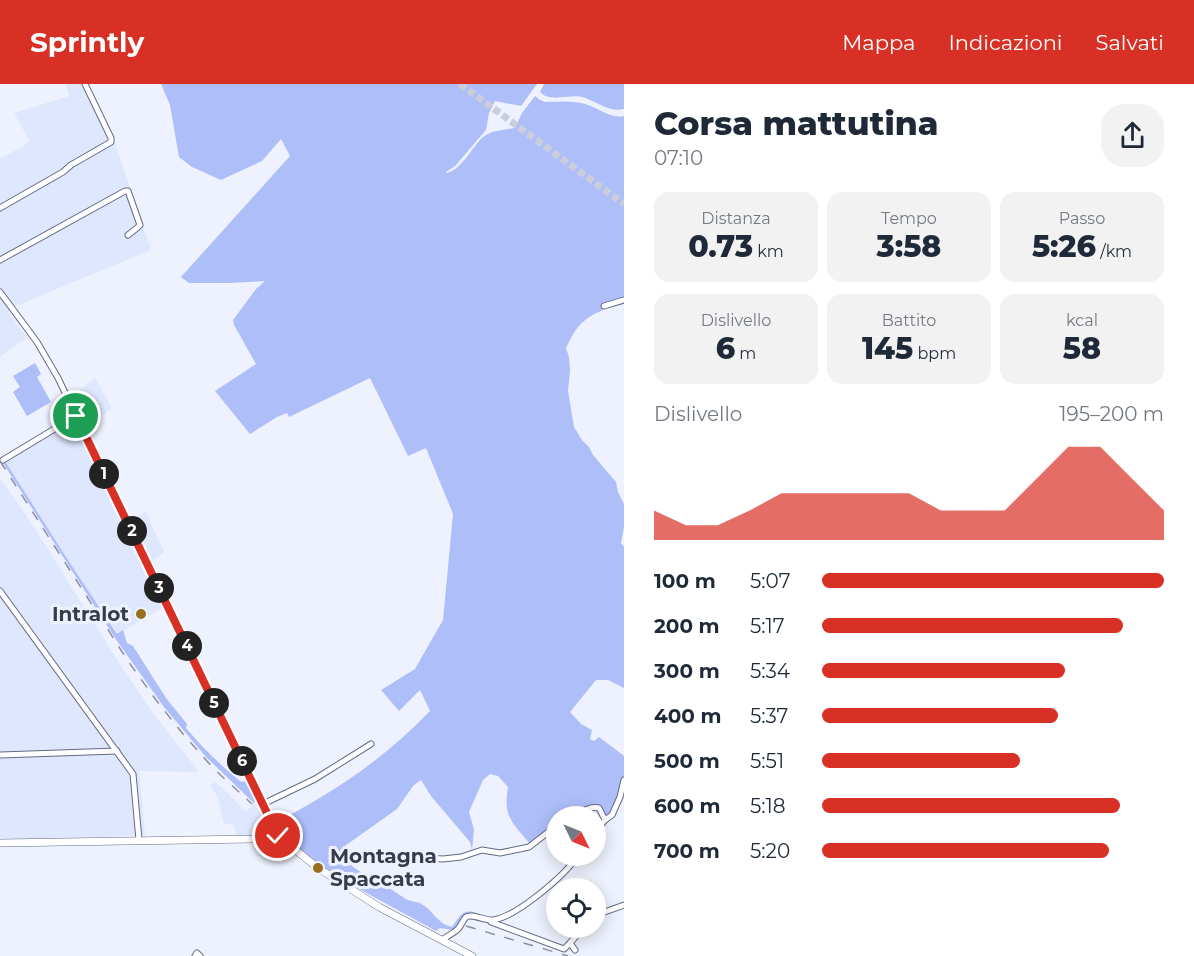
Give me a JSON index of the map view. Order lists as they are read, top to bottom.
{
  "places": ["Intralot", "Montagna Spaccata"],
  "north": "bottom right",
  "page": {
    "header": "Sprintly",
    "nav": ["Mappa", "Indicazioni", "Salvati"],
    "heading": ["Corsa mattutina", "07:10"],
    "stats": [
      ["Distanza", "0.73 km"],
      ["Tempo", "3:58"],
      ["Passo", "5:26 /km"],
      ["Dislivello", "6 m"],
      ["Battito", "145 bpm"],
      ["kcal", "58"]
    ],
    "chart": ["Dislivello", "195–200 m"],
    "pins": [
      "1",
      "2",
      "3",
      "4",
      "5",
      "6"
    ],
    "list": [
      {
        "name": "100 m",
        "note": "5:07"
      },
      {
        "name": "200 m",
        "note": "5:17"
      },
      {
        "name": "300 m",
        "note": "5:34"
      },
      {
        "name": "400 m",
        "note": "5:37"
      },
      {
        "name": "500 m",
        "note": "5:51"
      },
      {
        "name": "600 m",
        "note": "5:18"
      },
      {
        "name": "700 m",
        "note": "5:20"
      }
    ]
  }
}
